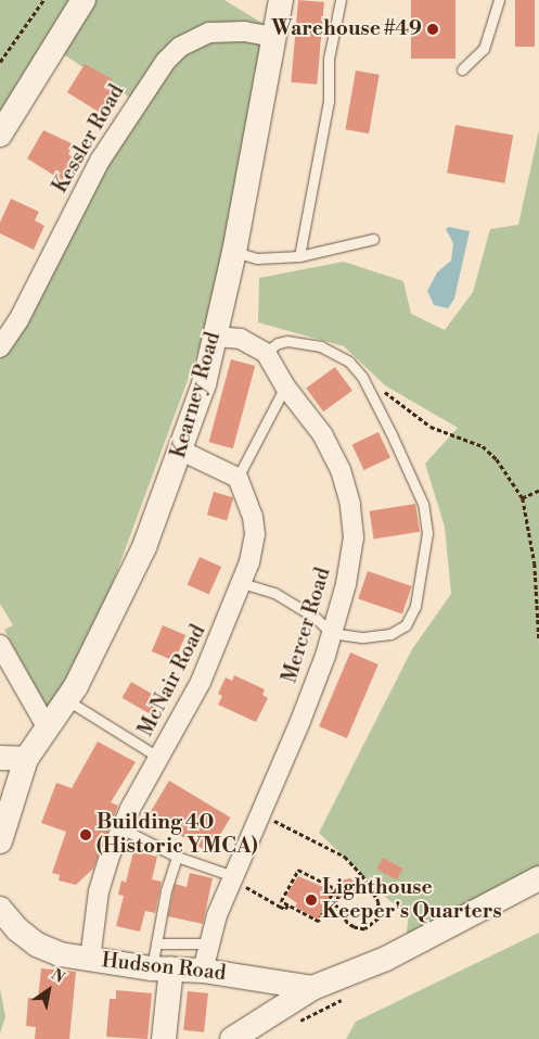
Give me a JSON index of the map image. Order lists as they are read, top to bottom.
{
  "streets": {
    "street": [
      "Kessler Road",
      "Kearney Road",
      "Mercer Road",
      "McNair Road",
      "Hudson Road"
    ]
  },
  "crossings": [
    ["Kessler Road", "Kearney Road"],
    ["Mercer Road", "Hudson Road"],
    ["McNair Road", "Hudson Road"]
  ],
  "places": ["Warehouse #49", "Building 40 (Historic YMCA)", "Lighthouse Keeper's Quarters"],
  "north": "top right"
}
